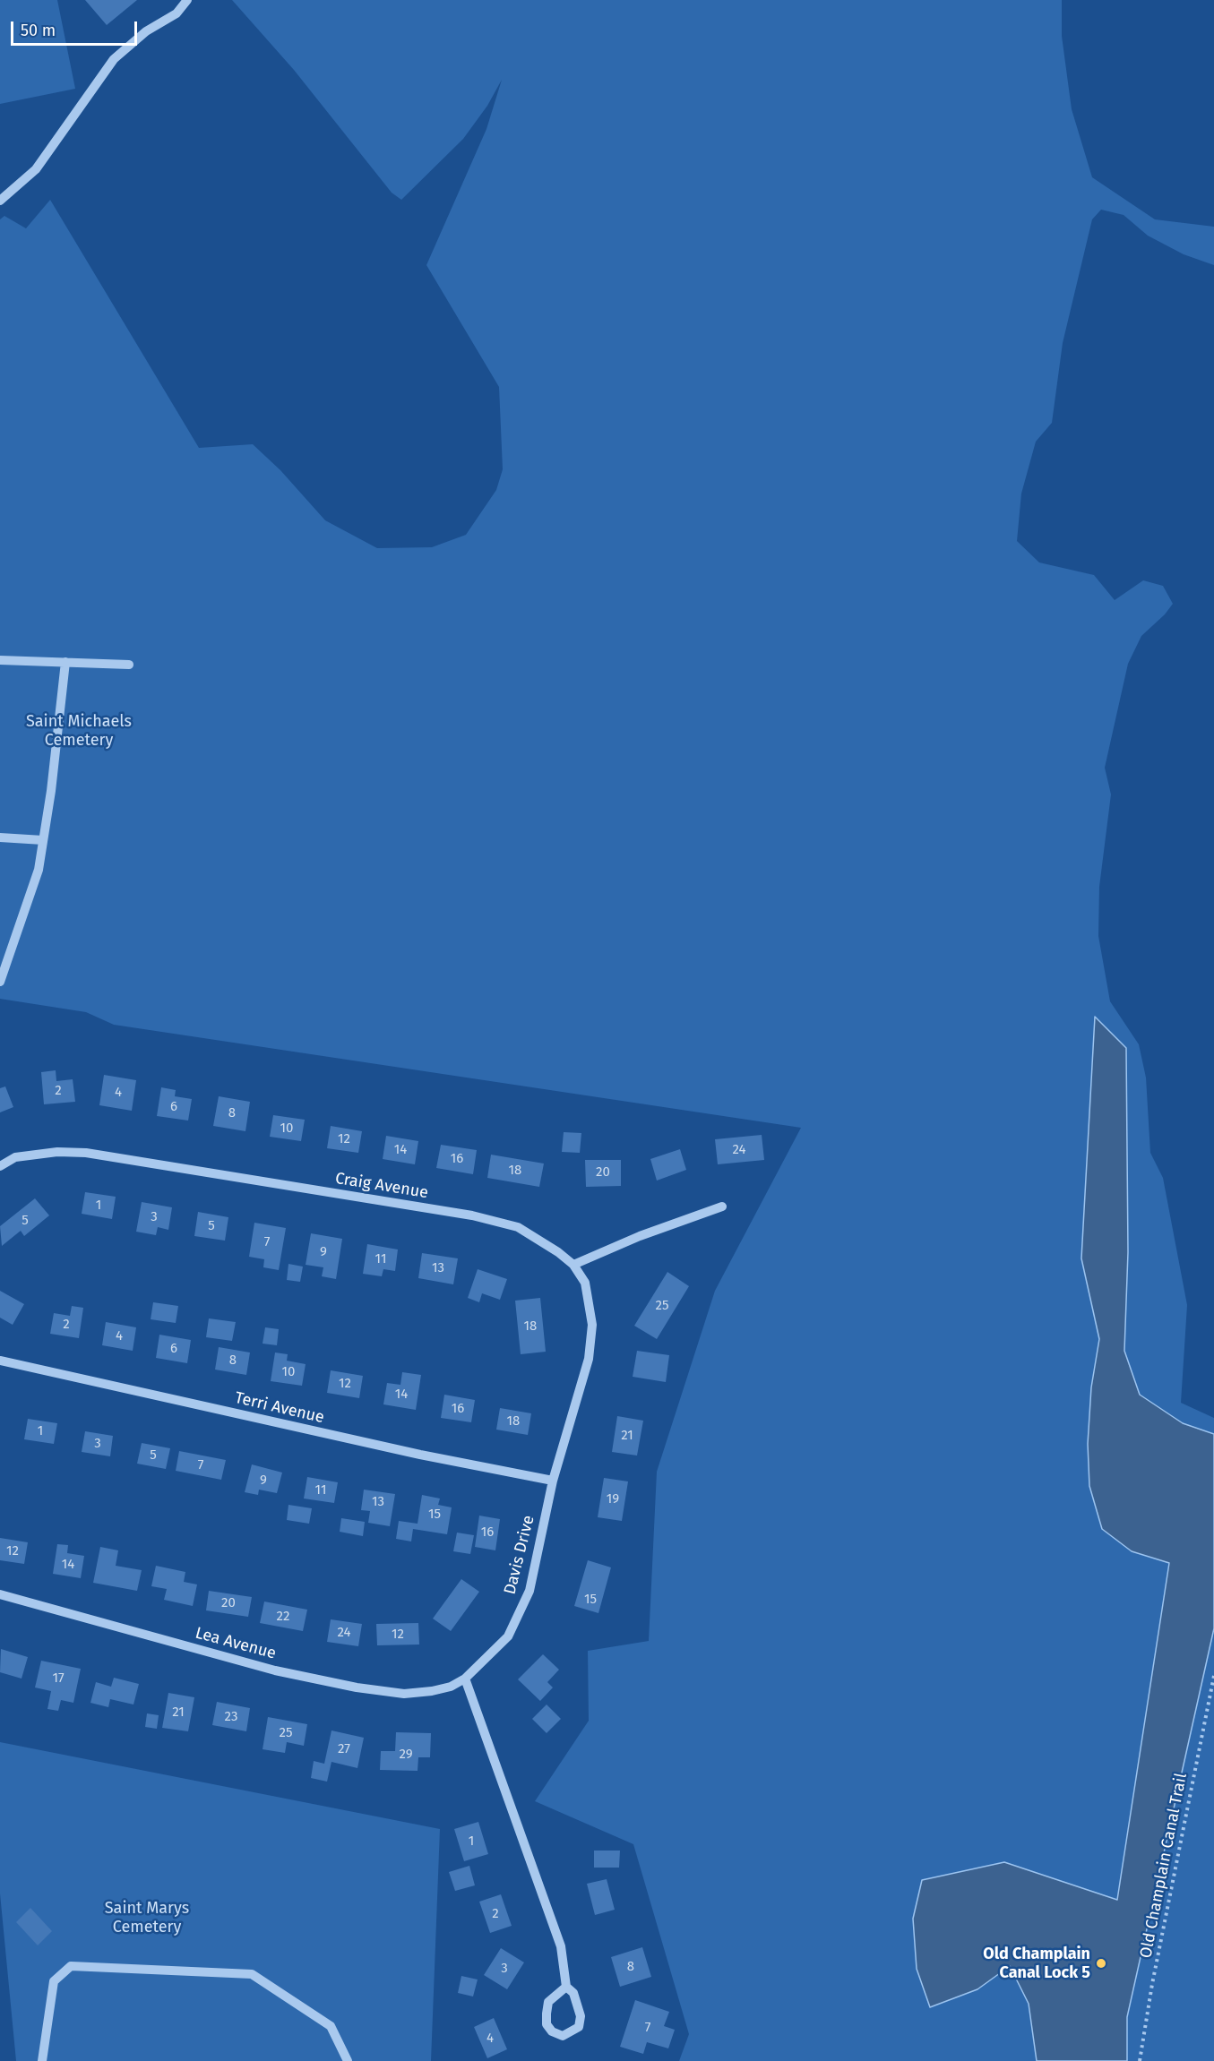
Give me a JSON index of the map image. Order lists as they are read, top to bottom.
{
  "streets": {
    "street": [
      "Craig Avenue",
      "Terri Avenue",
      "Davis Drive",
      "Lea Avenue"
    ],
    "path": ["Old Champlain Canal Trail"]
  },
  "crossings": [
    ["Craig Avenue", "Davis Drive"],
    ["Terri Avenue", "Davis Drive"],
    ["Davis Drive", "Lea Avenue"]
  ],
  "parks": ["Saint Michaels Cemetery", "Saint Marys Cemetery"],
  "places": ["Old Champlain Canal Lock 5"],
  "house_numbers": [
    "2",
    "4",
    "6",
    "8",
    "10",
    "12",
    "14",
    "24",
    "16",
    "18",
    "20",
    "1",
    "3",
    "5",
    "5",
    "7",
    "9",
    "11",
    "13",
    "25",
    "2",
    "18",
    "4",
    "6",
    "8",
    "10",
    "12",
    "14",
    "16",
    "18",
    "1",
    "21",
    "3",
    "5",
    "7",
    "9",
    "11",
    "19",
    "13",
    "15",
    "16",
    "12",
    "14",
    "15",
    "20",
    "22",
    "24",
    "12",
    "17",
    "21",
    "23",
    "25",
    "27",
    "29",
    "1",
    "2",
    "8",
    "3",
    "7",
    "4"
  ],
  "scale_bar": "50 m"
}
